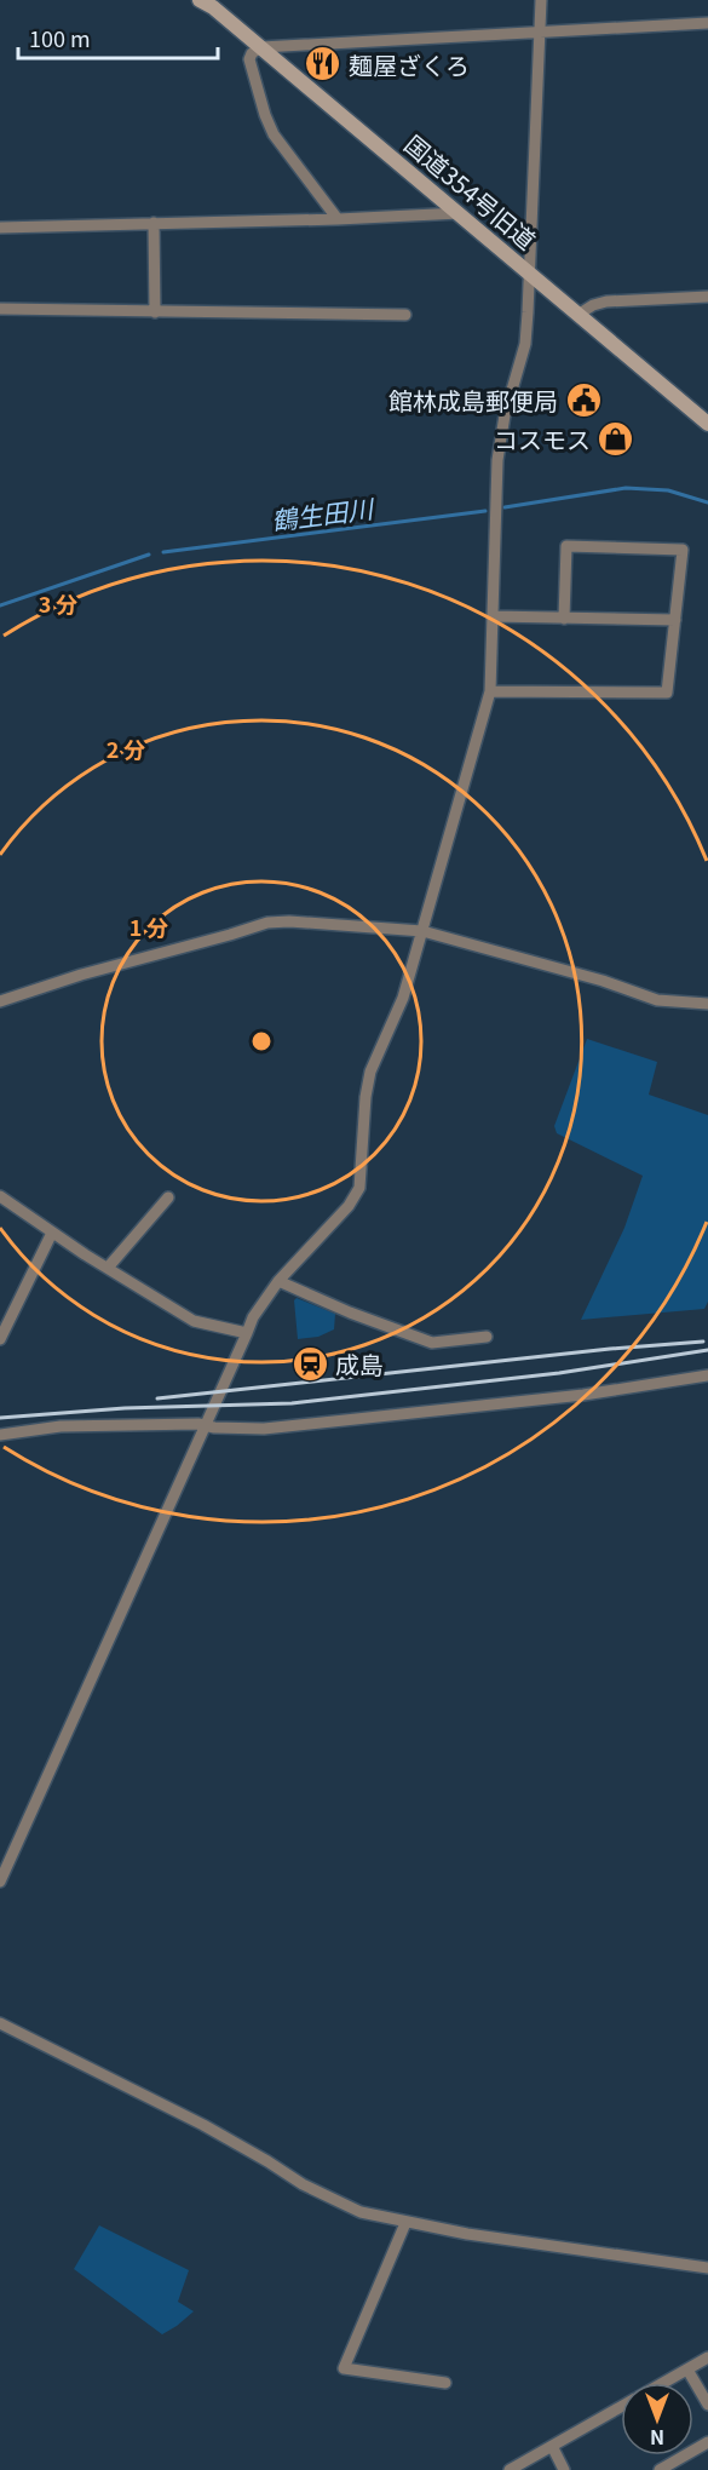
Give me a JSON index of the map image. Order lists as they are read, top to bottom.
{
  "streets": {
    "street": ["国道354号旧道"]
  },
  "water": ["鶴生田川"],
  "places": {
    "restaurant": ["麺屋ざくろ"],
    "public building": ["館林成島郵便局"],
    "shop": ["コスモス"],
    "station": ["成島"]
  },
  "scale_bar": "100 m",
  "north": "bottom",
  "rings": ["3 分", "2 分", "1 分"]
}
